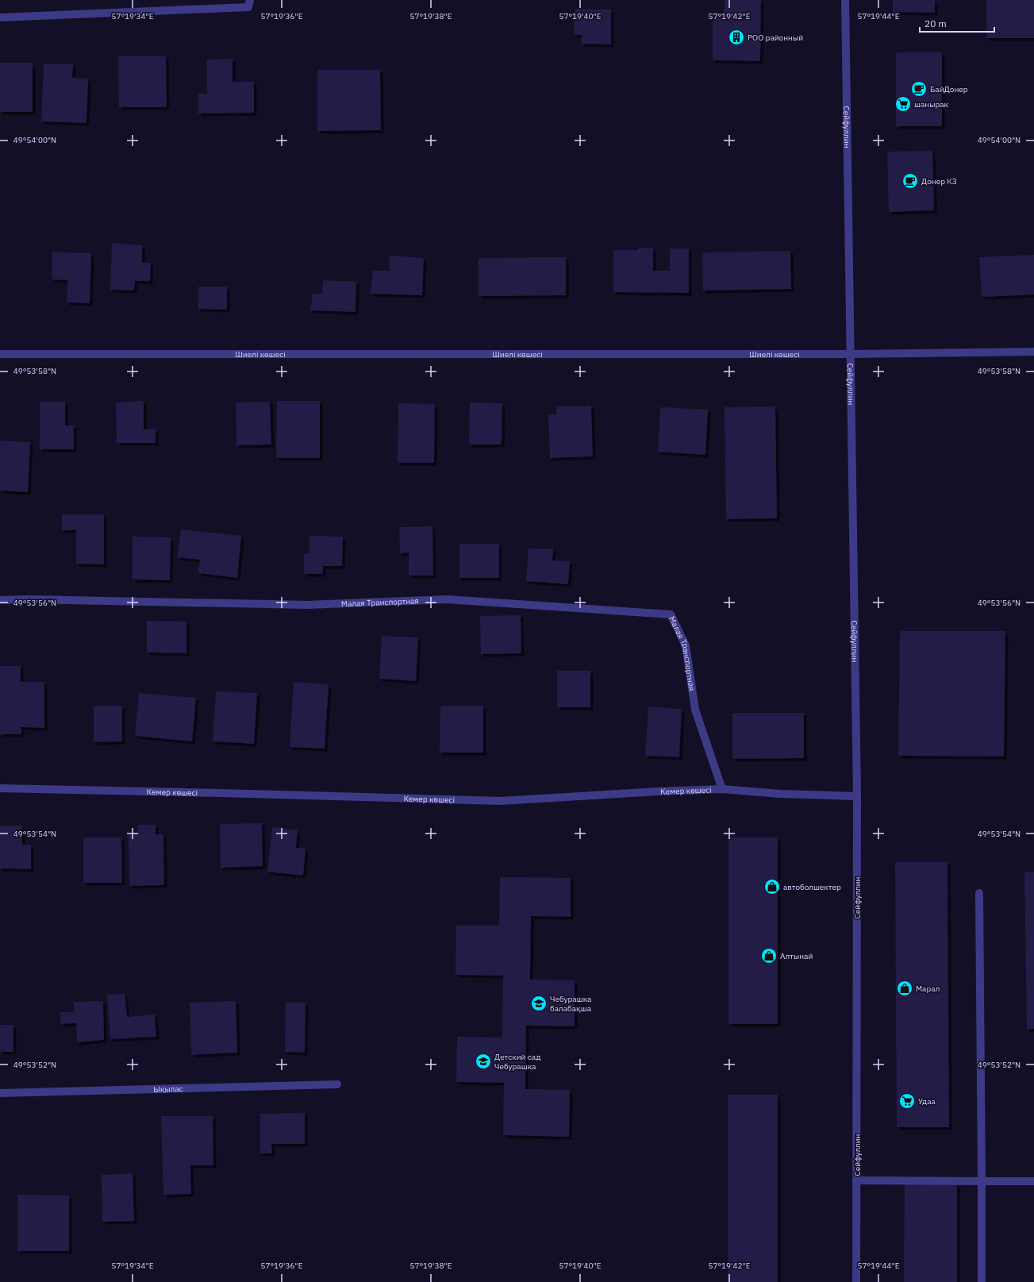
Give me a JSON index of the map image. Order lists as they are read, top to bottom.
{
  "streets": {
    "street": [
      "Сейфуллин",
      "Шиелі көшесі",
      "Малая Транспортная",
      "Кемер көшесі",
      "Ықылас"
    ]
  },
  "crossings": [
    ["Сейфуллин", "Шиелі көшесі"],
    ["Сейфуллин", "Кемер көшесі"],
    ["Малая Транспортная", "Кемер көшесі"]
  ],
  "places": {
    "building": ["РОО районный"],
    "cafe": ["БайДонер", "Донер КЗ"],
    "supermarket": ["шанырак", "Удаа"],
    "shop": ["автоболшектер", "Алтынай", "Марал"],
    "school or university": ["Чебурашка балабақша", "Детский сад Чебурашка"]
  },
  "scale_bar": "20 m",
  "coordinates": [
    "57°19'34\"E",
    "57°19'36\"E",
    "57°19'38\"E",
    "57°19'40\"E",
    "57°19'42\"E",
    "57°19'44\"E",
    "49°54'00\"N",
    "49°53'58\"N",
    "49°53'56\"N",
    "49°53'54\"N",
    "49°53'52\"N"
  ]
}
